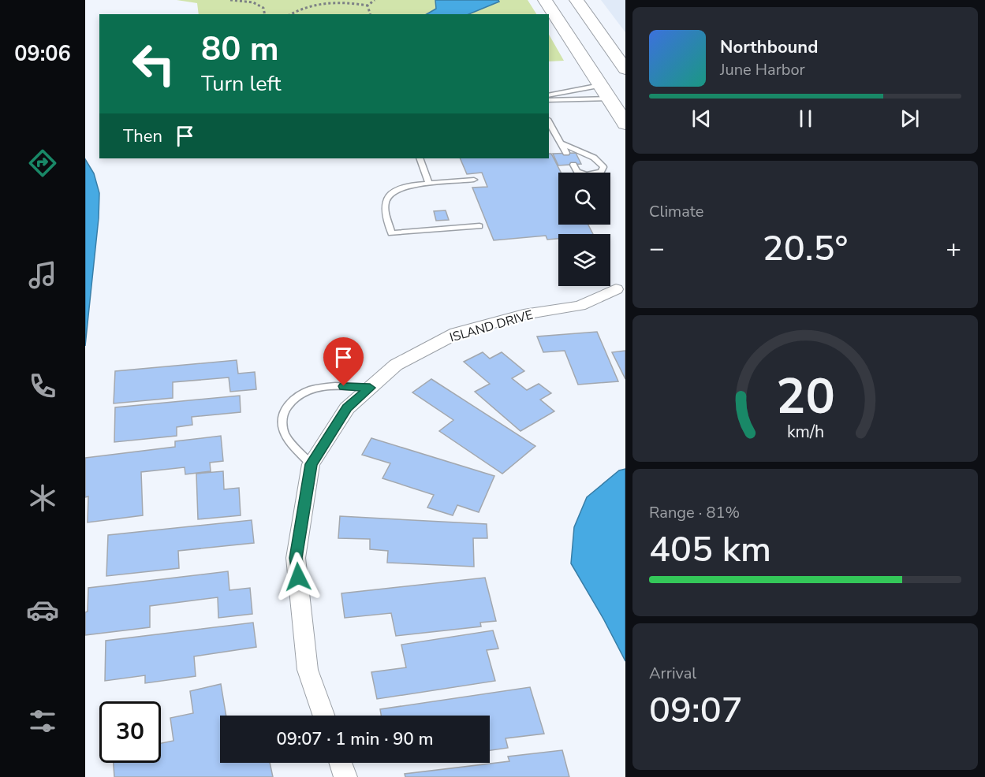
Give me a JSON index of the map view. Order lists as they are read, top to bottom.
{
  "streets": {
    "street": ["ISLAND DRIVE"]
  },
  "page": {
    "tabs": "09:06",
    "turn": ["80 m", "Turn left"],
    "song": ["Northbound", "June Harbor"],
    "then": "Then",
    "tile": [
      "Climate",
      ["Range · 81%", "405 km"],
      ["Arrival", "09:07"]
    ],
    "heat": ["−", "20.5°", "+"],
    "limit": "30",
    "trip": "09:07 · 1 min · 90 m",
    "gauge": ["20", "km/h"]
  }
}
